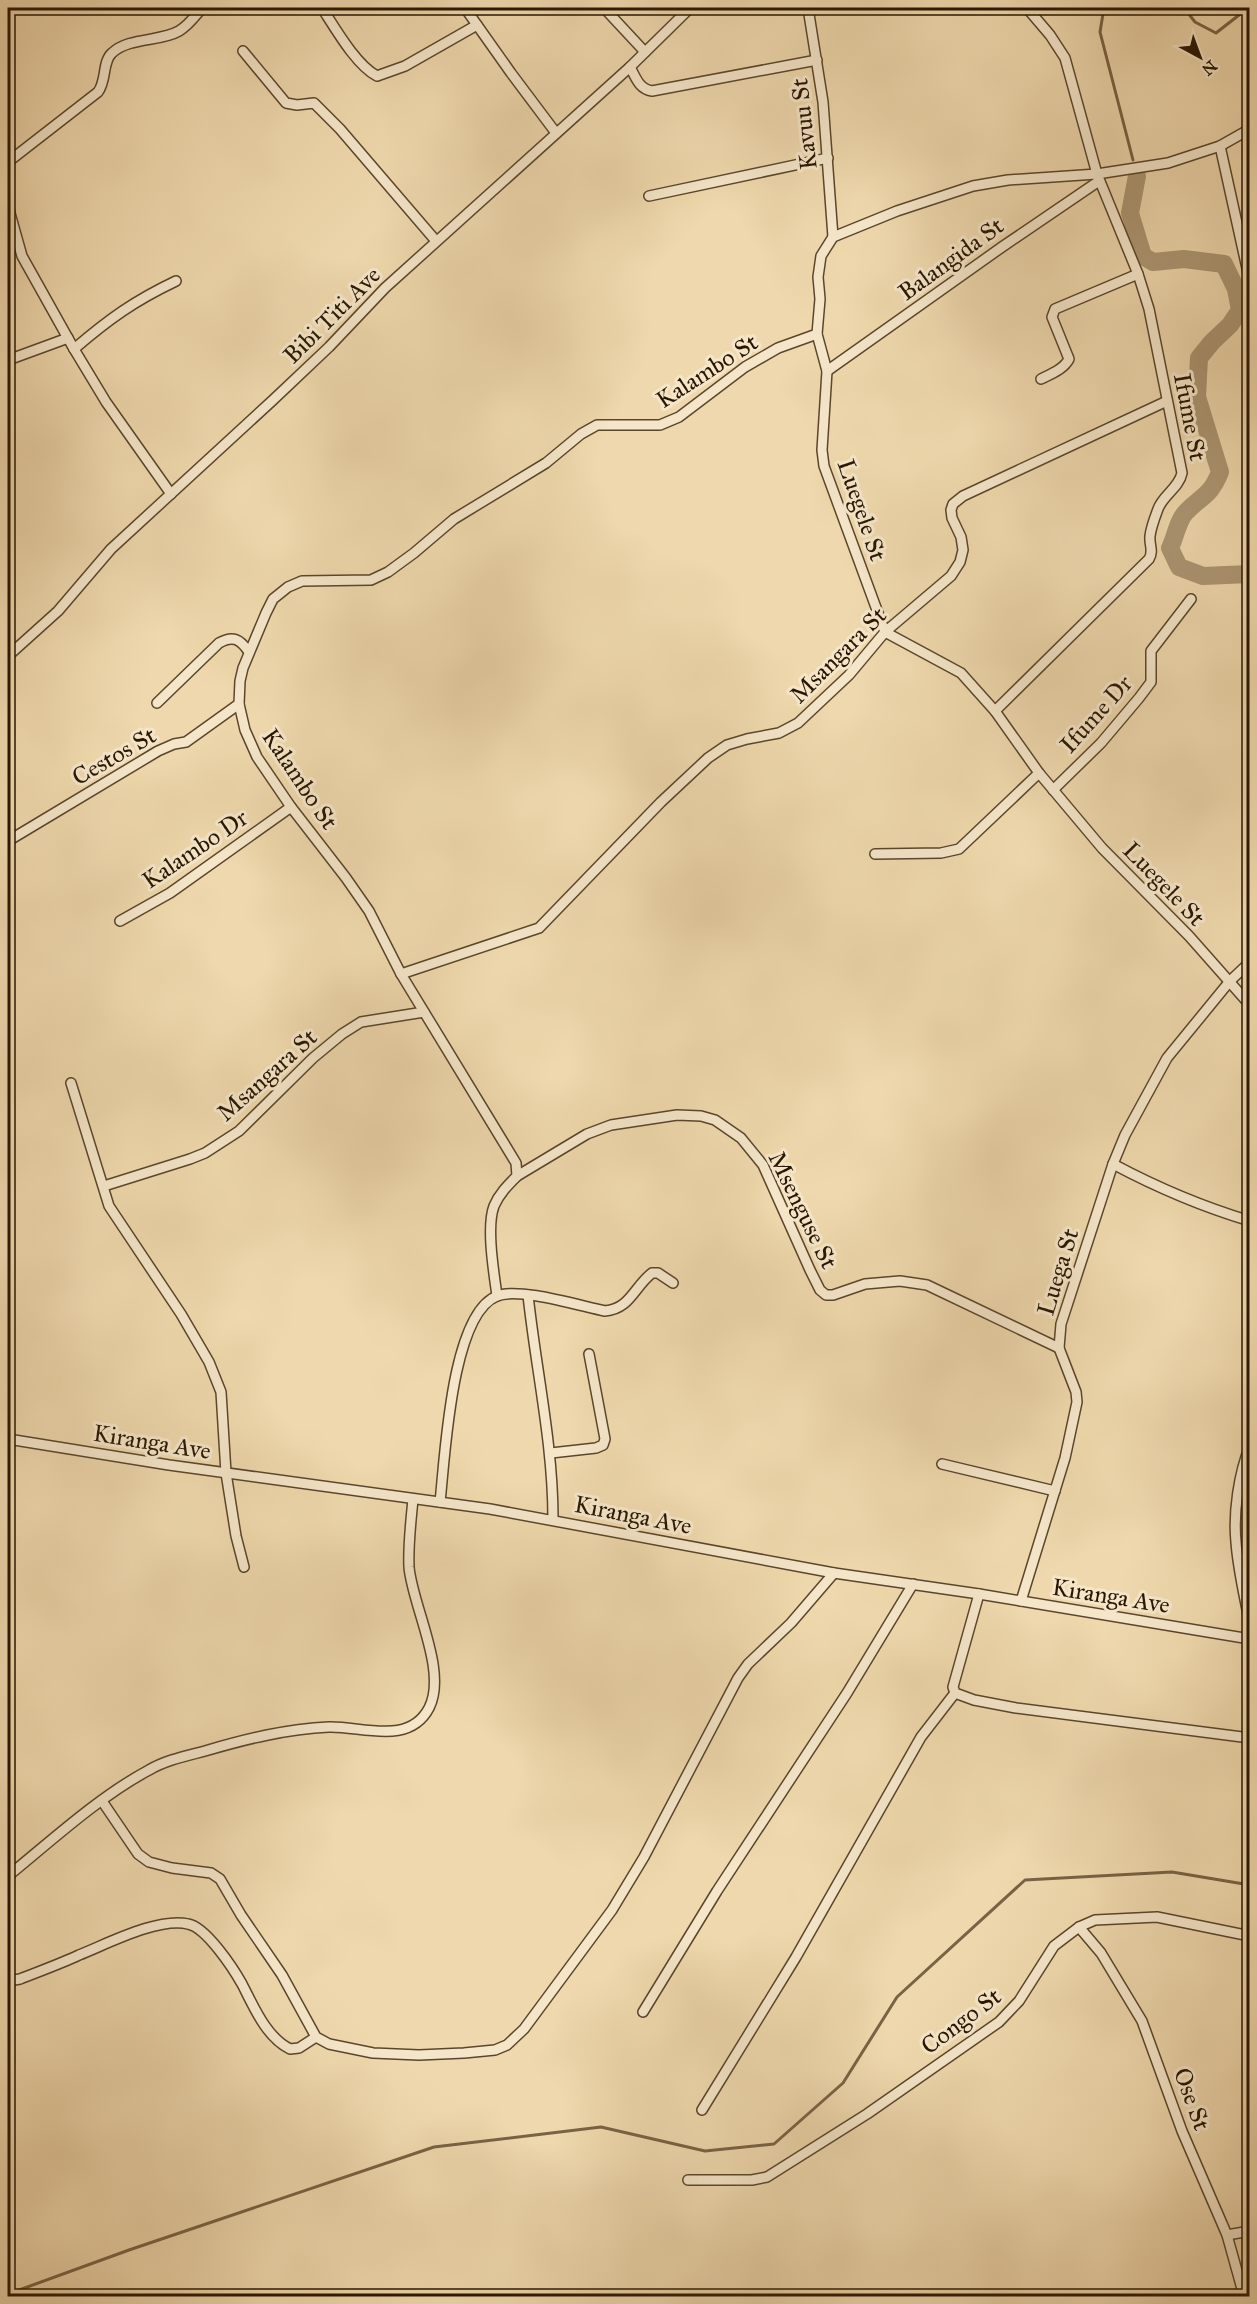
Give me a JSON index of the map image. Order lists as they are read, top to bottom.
{
  "streets": {
    "street": [
      "Kavuu St",
      "Balangida St",
      "Bibi Titi Ave",
      "Kalambo St",
      "Ifume St",
      "Luegele St",
      "Msangara St",
      "Ifume Dr",
      "Cestos St",
      "Kalambo Dr",
      "Msenguse St",
      "Luega St",
      "Kiranga Ave",
      "Congo St",
      "Ose St"
    ]
  },
  "crossings": [
    ["Kavuu St", "Luegele St"],
    ["Balangida St", "Ifume St"],
    ["Balangida St", "Luegele St"],
    ["Kalambo St", "Luegele St"],
    ["Kalambo St", "Msangara St"],
    ["Kalambo St", "Cestos St"],
    ["Kalambo St", "Kalambo Dr"],
    ["Kalambo St", "Msenguse St"],
    ["Ifume St", "Luegele St"],
    ["Ifume St", "Msangara St"],
    ["Luegele St", "Msangara St"],
    ["Luegele St", "Ifume Dr"],
    ["Luegele St", "Luega St"],
    ["Msenguse St", "Luega St"],
    ["Luega St", "Kiranga Ave"],
    ["Congo St", "Ose St"]
  ],
  "north": "bottom right"
}
